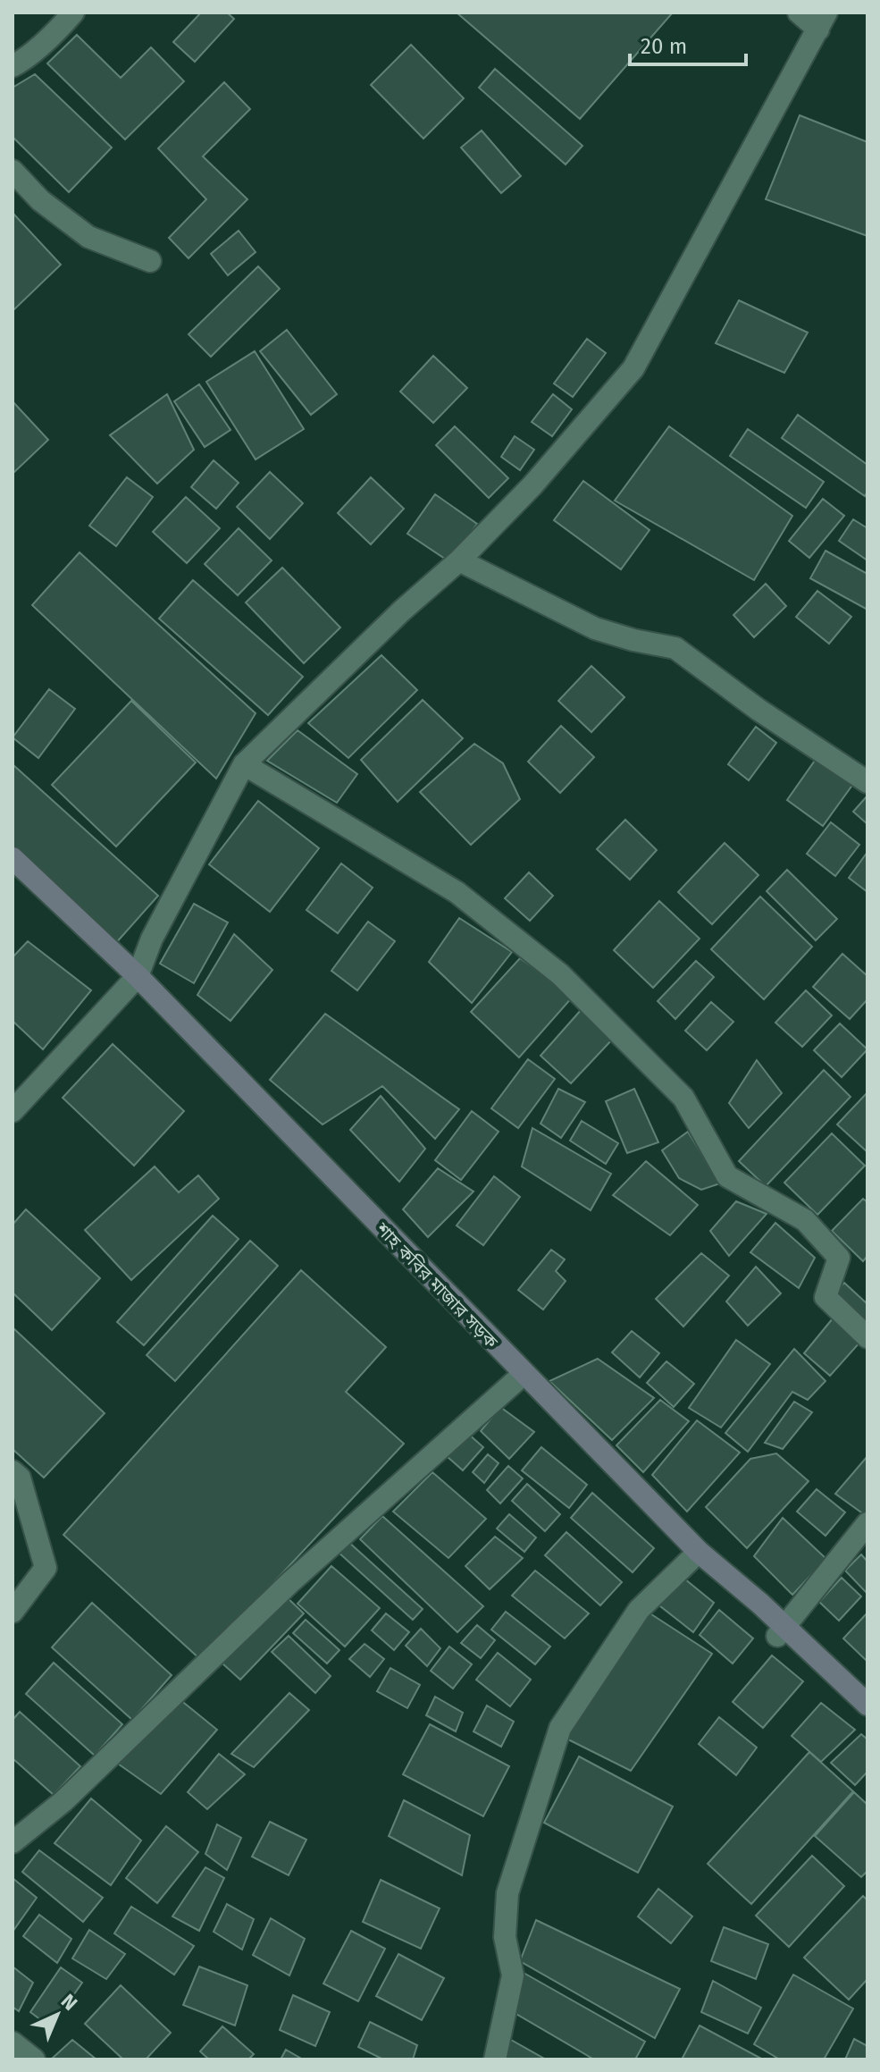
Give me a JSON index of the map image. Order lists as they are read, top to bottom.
{
  "streets": {
    "street": ["শাহ কবির মাজার সড়ক"]
  },
  "scale_bar": "20 m",
  "north": "top right"
}
